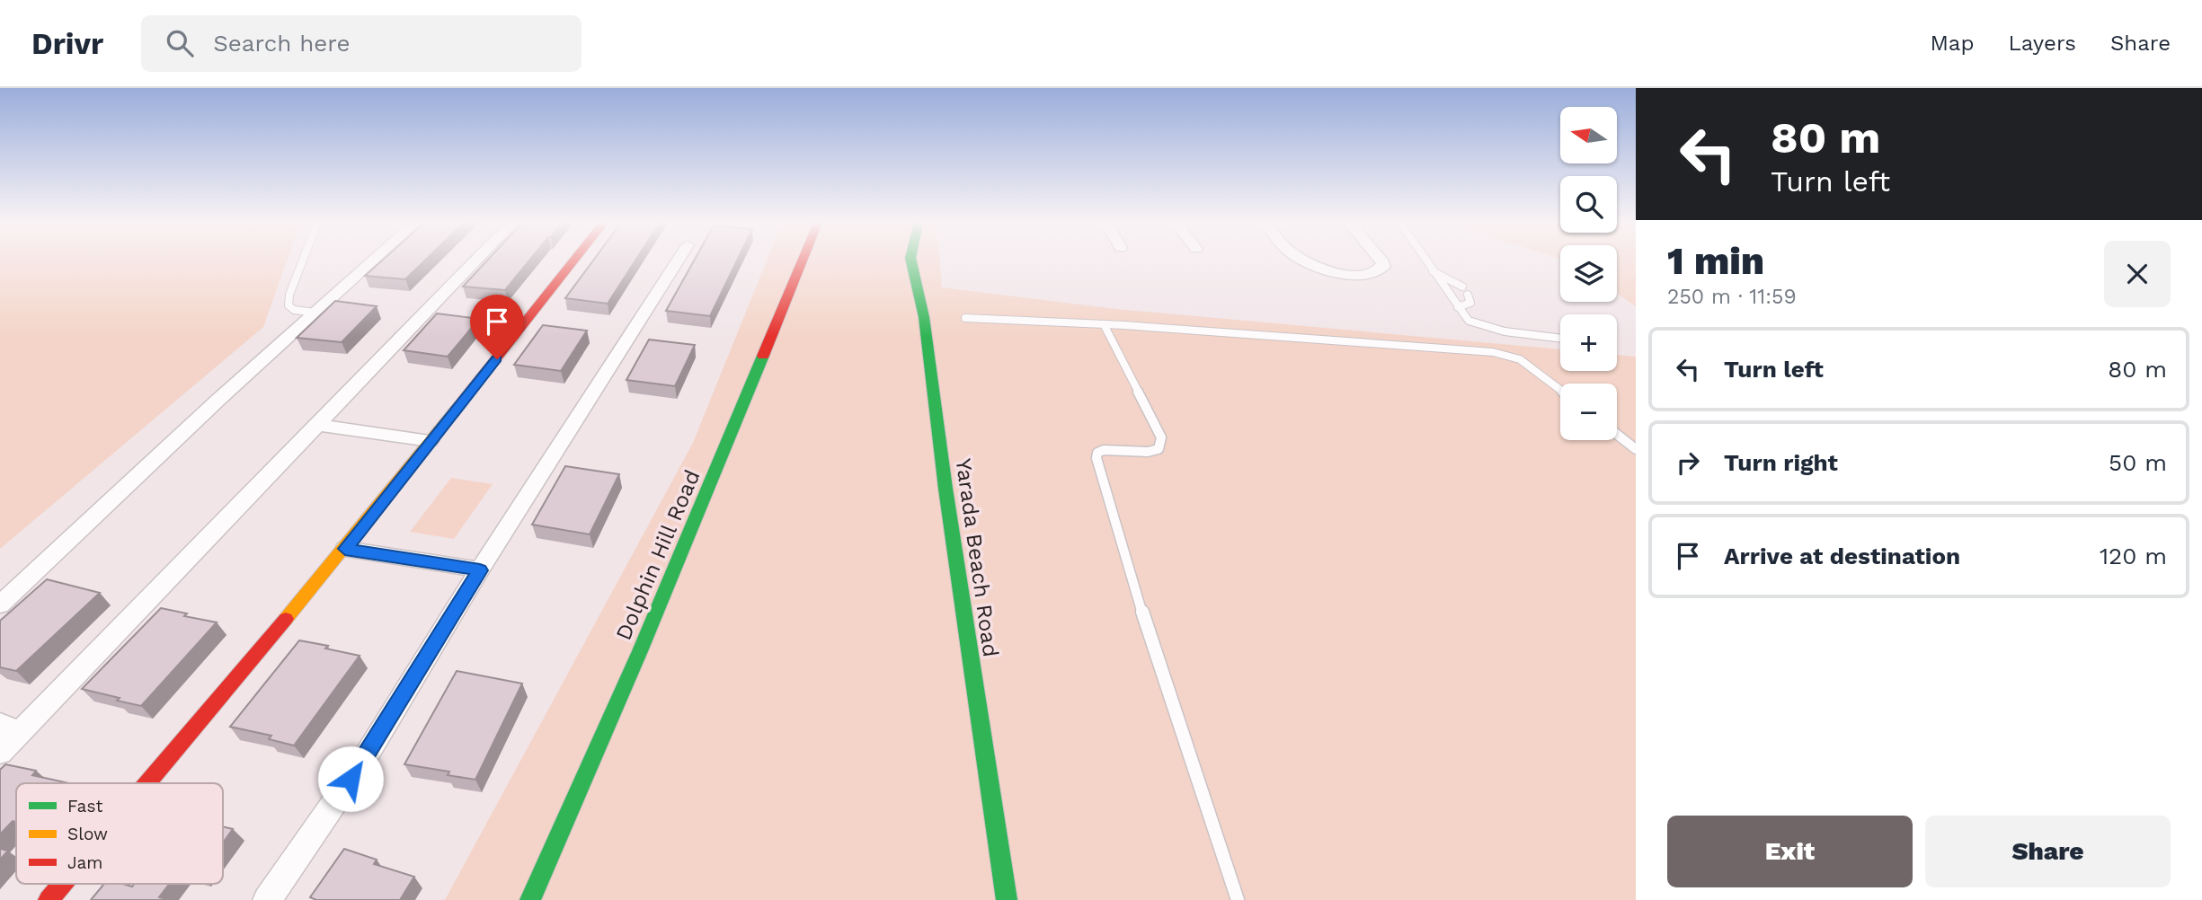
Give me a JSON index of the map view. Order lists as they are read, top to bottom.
{
  "streets": {
    "street": ["Dolphin Hill Road", "Yarada Beach Road"]
  },
  "legend": ["Fast", "Slow", "Jam"],
  "north": "left",
  "page": {
    "header": "Drivr",
    "search": "Search here",
    "nav": ["Map", "Layers", "Share"],
    "turn": ["80 m", "Turn left"],
    "map_buttons": ["+", "−"],
    "heading": ["1 min", "250 m · 11:59"],
    "list": [
      {
        "name": "Turn left",
        "value": "80 m"
      },
      {
        "name": "Turn right",
        "value": "50 m"
      },
      {
        "name": "Arrive at destination",
        "value": "120 m"
      }
    ],
    "buttons": ["Exit", "Share"]
  }
}
